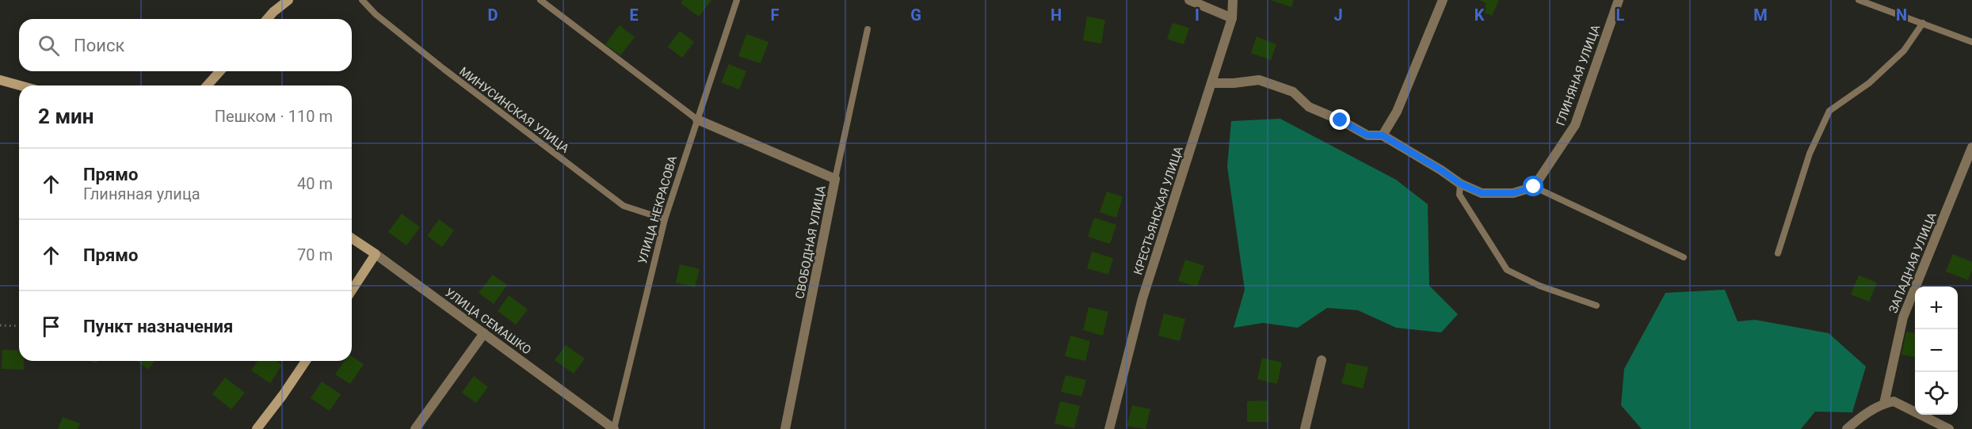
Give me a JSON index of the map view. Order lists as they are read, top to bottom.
{
  "streets": {
    "street": [
      "ГЛИНЯНАЯ УЛИЦА",
      "КРЕСТЬЯНСКАЯ УЛИЦА",
      "СВОБОДНАЯ УЛИЦА",
      "ЗАПАДНАЯ УЛИЦА",
      "УЛИЦА СЕМАШКО"
    ],
    "lane": ["МИНУСИНСКАЯ УЛИЦА", "УЛИЦА НЕКРАСОВА"]
  },
  "crossings": [
    ["МИНУСИНСКАЯ УЛИЦА", "УЛИЦА НЕКРАСОВА"],
    ["УЛИЦА НЕКРАСОВА", "СВОБОДНАЯ УЛИЦА"],
    ["УЛИЦА НЕКРАСОВА", "УЛИЦА СЕМАШКО"]
  ],
  "page": {
    "search": "Поиск",
    "heading": ["2 мин", "Пешком · 110 m"],
    "list": [
      ["Прямо", "Глиняная улица", "40 m"],
      ["Прямо", "70 m"],
      "Пункт назначения"
    ],
    "map_buttons": ["+", "−"]
  },
  "grid": {
    "columns": [
      "D",
      "E",
      "F",
      "G",
      "H",
      "I",
      "J",
      "K",
      "L",
      "M",
      "N"
    ]
  }
}
